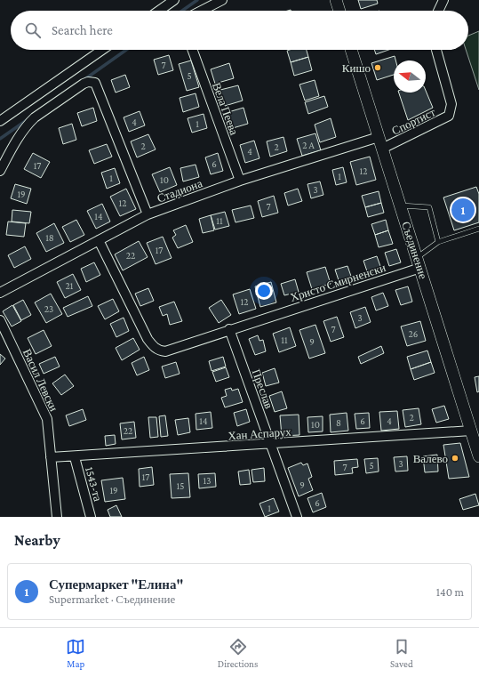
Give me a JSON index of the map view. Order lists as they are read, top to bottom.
{
  "streets": {
    "street": [
      "Вела Пеева",
      "Спортист",
      "Стадиона",
      "Съединение",
      "Христо Смирненски",
      "Васил Левски",
      "Преслав",
      "Хан Аспарух",
      "1543-та"
    ]
  },
  "crossings": [
    ["Вела Пеева", "Стадиона"],
    ["Спортист", "Съединение"],
    ["Стадиона", "Съединение"],
    ["Стадиона", "Христо Смирненски"],
    ["Съединение", "Христо Смирненски"],
    ["Съединение", "Хан Аспарух"],
    ["Христо Смирненски", "Преслав"],
    ["Васил Левски", "Хан Аспарух"],
    ["Преслав", "Хан Аспарух"],
    ["Хан Аспарух", "1543-та"]
  ],
  "places": ["Кишо", "Валево"],
  "house_numbers": [
    "7",
    "5",
    "4",
    "1",
    "2 A",
    "2",
    "2",
    "4",
    "6",
    "17",
    "12",
    "1",
    "1",
    "10",
    "3",
    "19",
    "12",
    "7",
    "14",
    "11",
    "18",
    "17",
    "22",
    "21",
    "12",
    "23",
    "3",
    "7",
    "26",
    "11",
    "9",
    "2",
    "14",
    "6",
    "4",
    "8",
    "10",
    "22",
    "3",
    "5",
    "7",
    "17",
    "13",
    "9",
    "15",
    "19",
    "6",
    "1"
  ],
  "north": "left",
  "page": {
    "search": "Search here",
    "pins": "1",
    "heading": "Nearby",
    "list": [
      {
        "mark": "1",
        "name": "Супермаркет \"Елина\"",
        "note": "Supermarket · Съединение",
        "value": "140 m"
      }
    ],
    "nav": ["Map", "Directions", "Saved"]
  }
}
